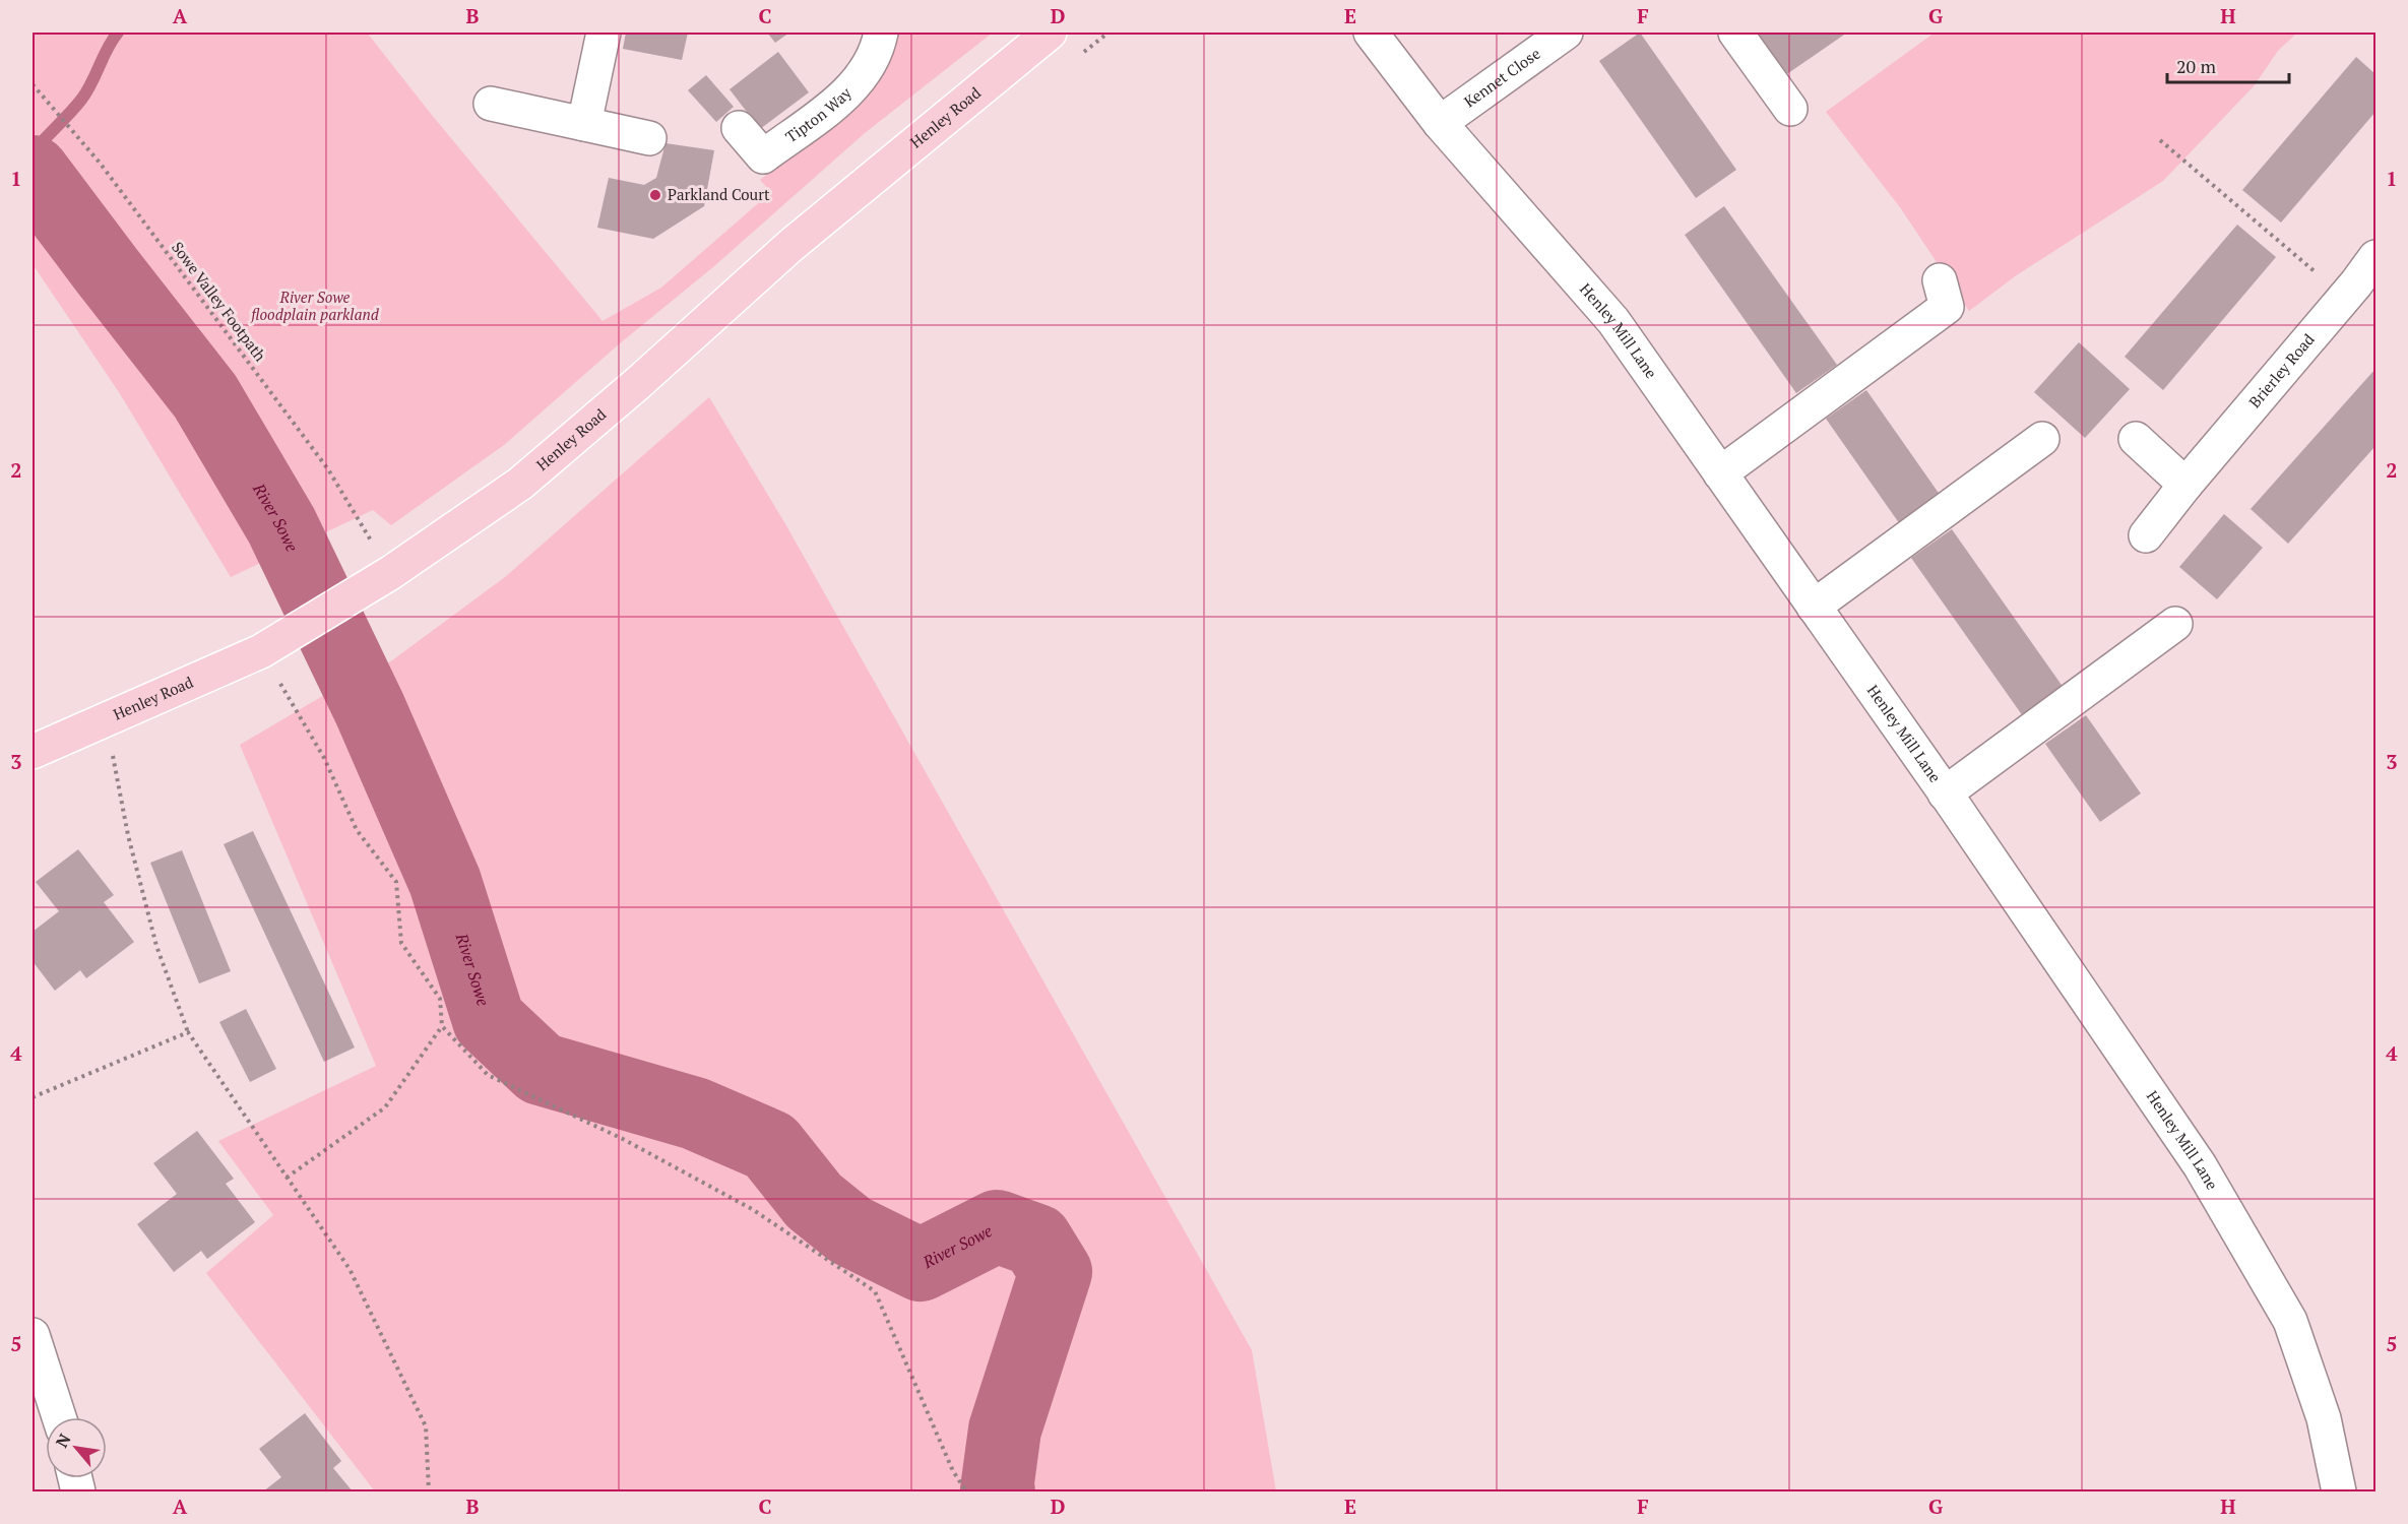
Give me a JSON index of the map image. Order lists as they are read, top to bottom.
{
  "streets": {
    "main road": ["Henley Road"],
    "street": [
      "Kennet Close",
      "Tipton Way",
      "Henley Mill Lane",
      "Brierley Road"
    ],
    "path": ["Sowe Valley Footpath"]
  },
  "crossings": [
    ["Kennet Close", "Henley Mill Lane"]
  ],
  "water": ["River Sowe"],
  "parks": ["River Sowe floodplain parkland"],
  "places": ["Parkland Court"],
  "scale_bar": "20 m",
  "north": "top left",
  "grid": {
    "columns": [
      "A",
      "B",
      "C",
      "D",
      "E",
      "F",
      "G",
      "H"
    ],
    "rows": [
      "1",
      "2",
      "3",
      "4",
      "5"
    ]
  }
}
